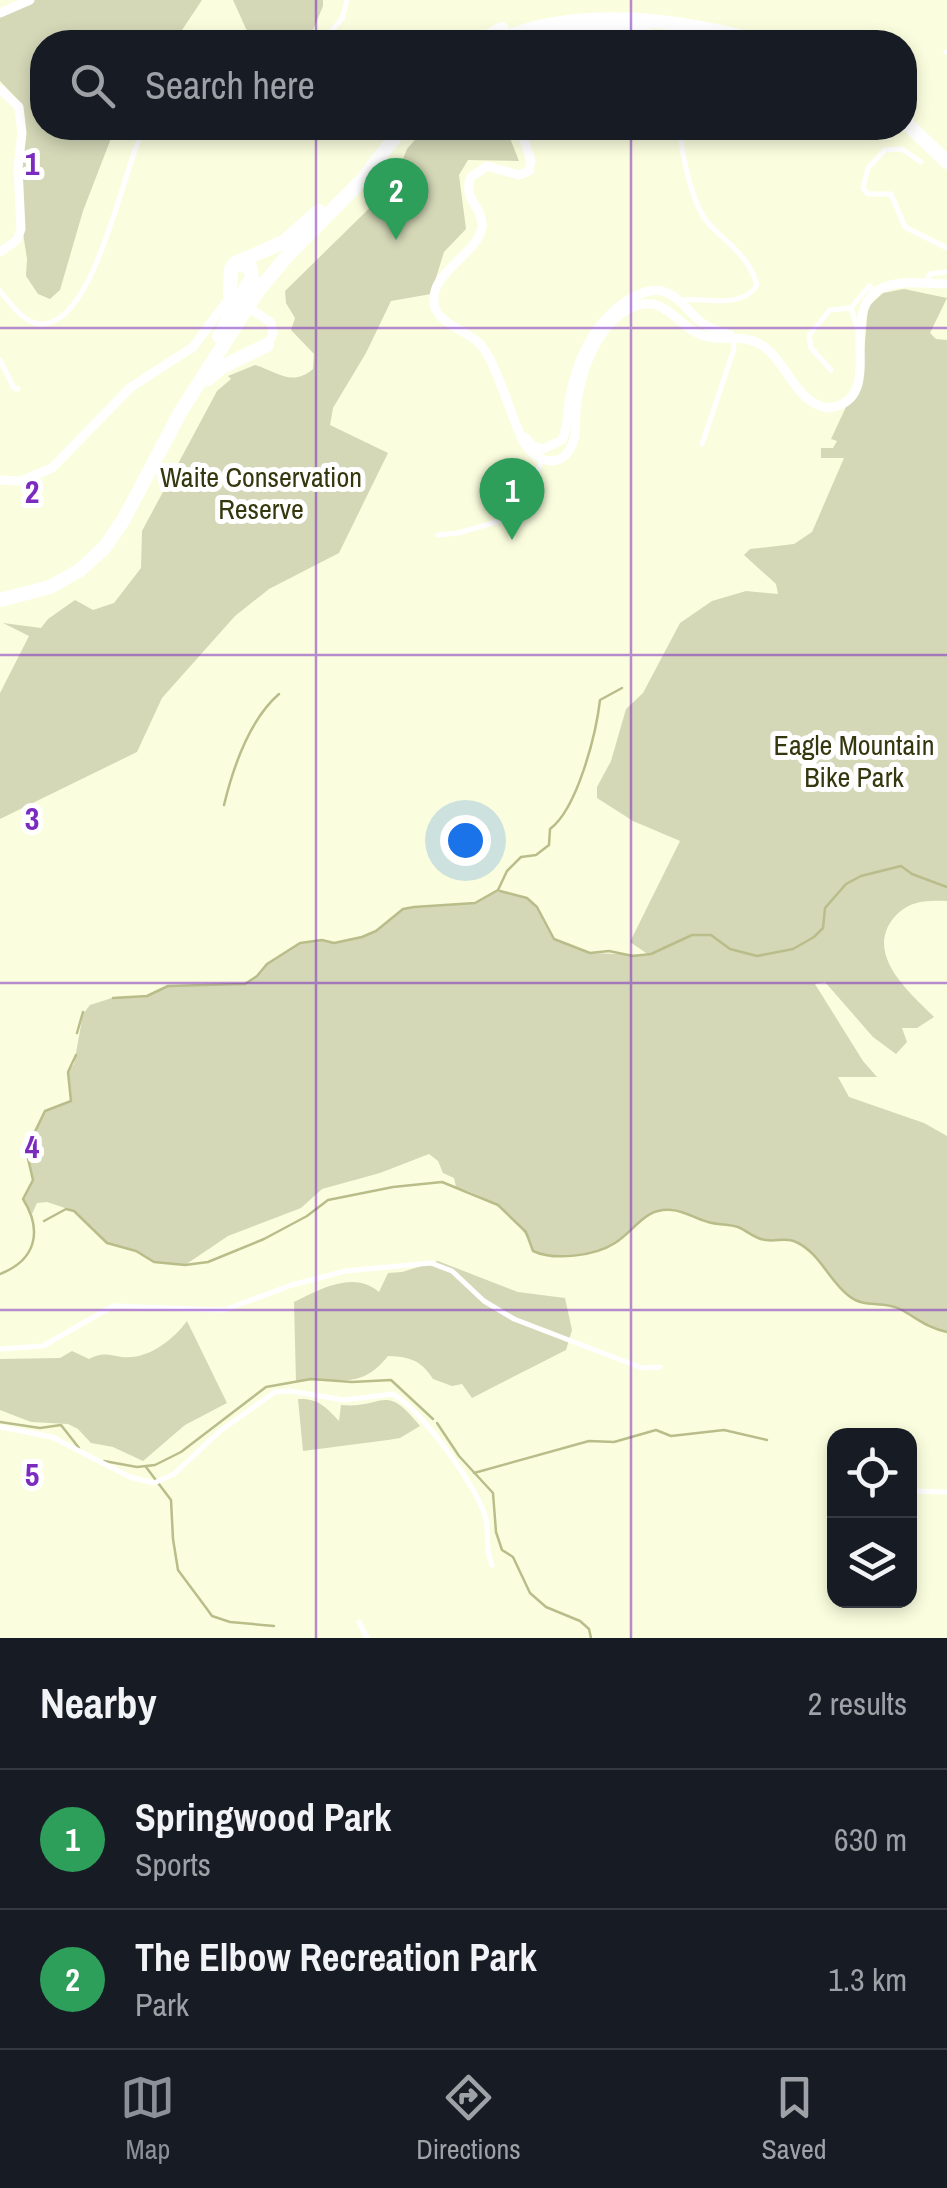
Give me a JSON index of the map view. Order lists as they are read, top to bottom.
{
  "parks": ["Waite Conservation Reserve", "Eagle Mountain Bike Park"],
  "page": {
    "search": "Search here",
    "pins": ["2", "1"],
    "heading": ["Nearby", "2 results"],
    "list": [
      {
        "mark": "1",
        "name": "Springwood Park",
        "note": "Sports",
        "value": "630 m"
      },
      {
        "mark": "2",
        "name": "The Elbow Recreation Park",
        "note": "Park",
        "value": "1.3 km"
      }
    ],
    "nav": ["Map", "Directions", "Saved"]
  },
  "grid": {
    "rows": [
      "1",
      "2",
      "3",
      "4",
      "5"
    ]
  }
}
